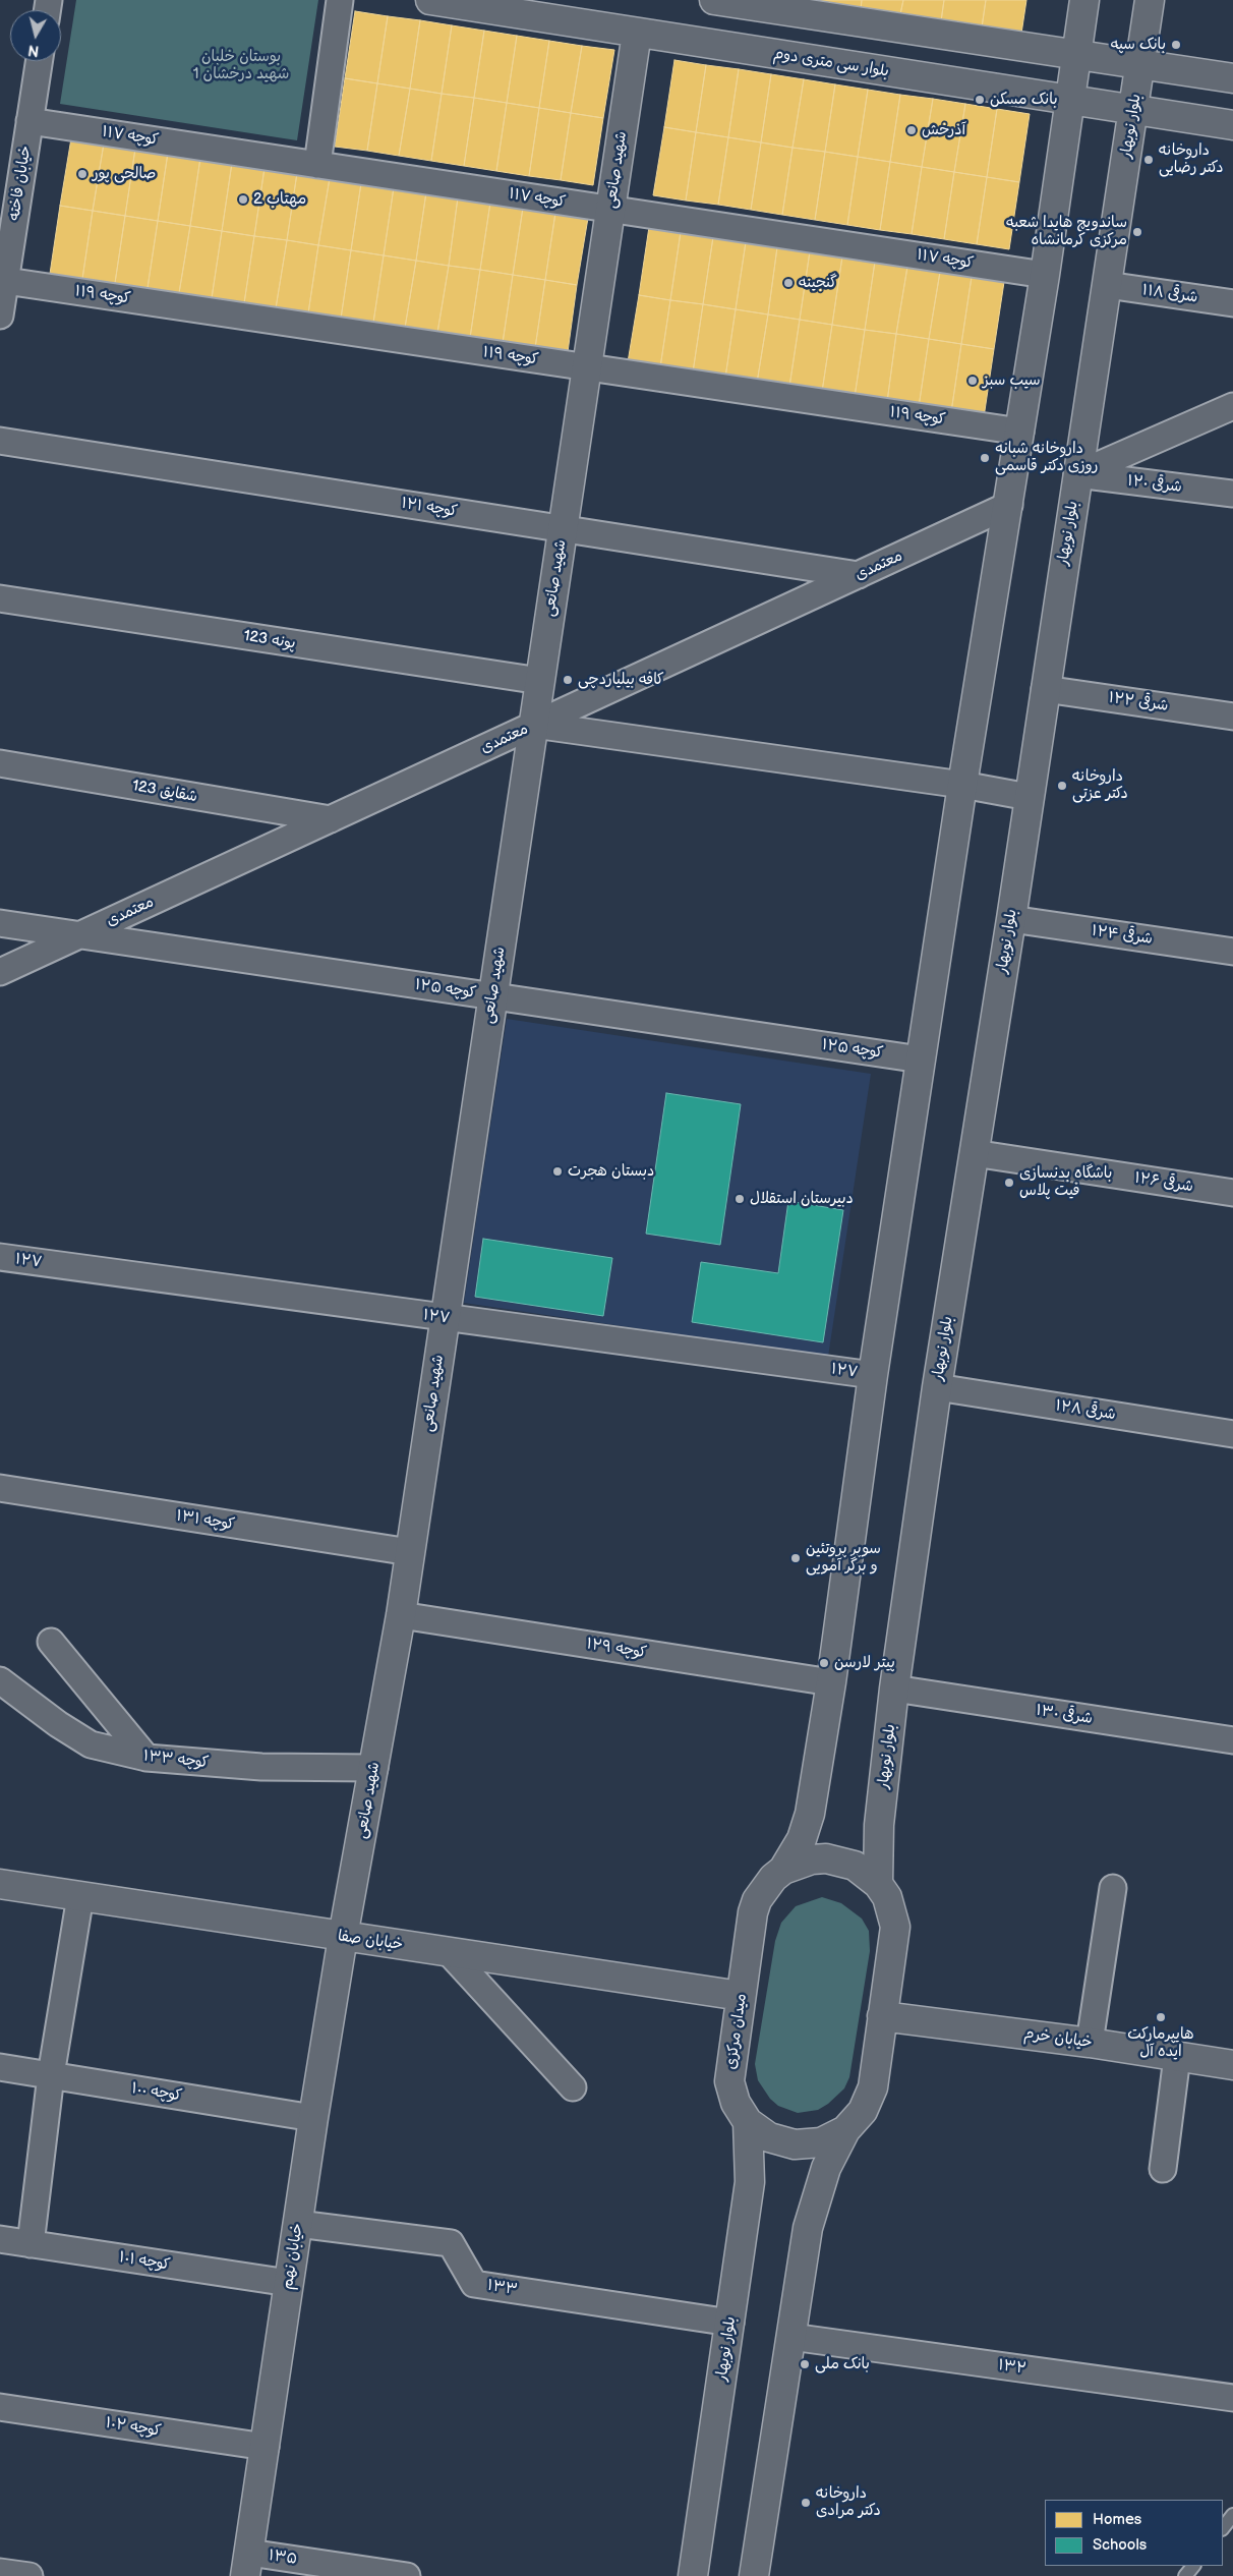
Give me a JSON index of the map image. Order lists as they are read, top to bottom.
{
  "streets": {
    "main road": [
      "بلوار سی متری دوم",
      "بلوار نوبهار",
      "شهید صانعی",
      "خیابان صفا",
      "میدان مرکزی",
      "خیابان خرم",
      "خیابان نهم"
    ],
    "street": [
      "کوچه ۱۱۷",
      "خیابان فاخته",
      "۱۱۸ شرقی",
      "کوچه ۱۱۹",
      "۱۲۰ شرقی",
      "کوچه ۱۲۱",
      "معتمدی",
      "123 پونه",
      "۱۲۲ شرقی",
      "123 شقایق",
      "۱۲۴ شرقی",
      "کوچه ۱۲۵",
      "۱۲۶ شرقی",
      "۱۲۷",
      "۱۲۸ شرقی",
      "کوچه ۱۳۱",
      "کوچه ۱۲۹",
      "۱۳۰ شرقی",
      "کوچه ۱۳۳",
      "کوچه ۱۰۰",
      "کوچه ۱۰۱",
      "۱۳۳",
      "۱۳۲",
      "کوچه ۱۰۲",
      "۱۳۵"
    ]
  },
  "crossings": [
    ["بلوار سی متری دوم", "بلوار نوبهار"],
    ["بلوار سی متری دوم", "شهید صانعی"],
    ["بلوار نوبهار", "۱۱۸ شرقی"],
    ["بلوار نوبهار", "۱۲۰ شرقی"],
    ["بلوار نوبهار", "۱۲۲ شرقی"],
    ["بلوار نوبهار", "۱۲۴ شرقی"],
    ["بلوار نوبهار", "۱۲۶ شرقی"],
    ["بلوار نوبهار", "۱۲۸ شرقی"],
    ["بلوار نوبهار", "۱۳۰ شرقی"],
    ["بلوار نوبهار", "میدان مرکزی"],
    ["بلوار نوبهار", "۱۳۳"],
    ["کوچه ۱۱۷", "شهید صانعی"],
    ["کوچه ۱۱۷", "خیابان فاخته"],
    ["شهید صانعی", "کوچه ۱۱۹"],
    ["شهید صانعی", "کوچه ۱۲۱"],
    ["شهید صانعی", "معتمدی"],
    ["شهید صانعی", "123 پونه"],
    ["شهید صانعی", "کوچه ۱۲۵"],
    ["شهید صانعی", "۱۲۷"],
    ["شهید صانعی", "کوچه ۱۳۱"],
    ["شهید صانعی", "کوچه ۱۲۹"],
    ["شهید صانعی", "کوچه ۱۳۳"],
    ["شهید صانعی", "خیابان صفا"],
    ["شهید صانعی", "خیابان نهم"],
    ["خیابان فاخته", "کوچه ۱۱۹"],
    ["کوچه ۱۲۱", "معتمدی"],
    ["معتمدی", "123 شقایق"],
    ["معتمدی", "کوچه ۱۲۵"],
    ["خیابان صفا", "میدان مرکزی"],
    ["خیابان صفا", "خیابان نهم"],
    ["میدان مرکزی", "خیابان خرم"],
    ["کوچه ۱۰۰", "خیابان نهم"],
    ["خیابان نهم", "کوچه ۱۰۱"],
    ["خیابان نهم", "۱۳۳"],
    ["خیابان نهم", "کوچه ۱۰۲"],
    ["خیابان نهم", "۱۳۵"]
  ],
  "parks": ["بوستان خلبان شهید درخشان 1"],
  "places": [
    "بانک سپه",
    "بانک مسکن",
    "آذرخش",
    "داروخانه دکتر رضایی",
    "صالحی پور",
    "مهتاب 2",
    "ساندویچ هایدا شعبه مرکزی کرمانشاه",
    "گنجینه",
    "سیب سبز",
    "داروخانه شبانه روزی دکتر قاسمی",
    "کافه بیلیاردچی",
    "داروخانه دکتر عزتی",
    "دبستان هجرت",
    "باشگاه بدنسازی فیت پلاس",
    "دبیرستان استقلال",
    "سوپر پروتئین و برگر آمویی",
    "پیتر لارسن",
    "هایپرمارکت ایده آل",
    "بانک ملی",
    "داروخانه دکتر مرادی"
  ],
  "legend": ["Homes", "Schools"],
  "north": "bottom"
}
